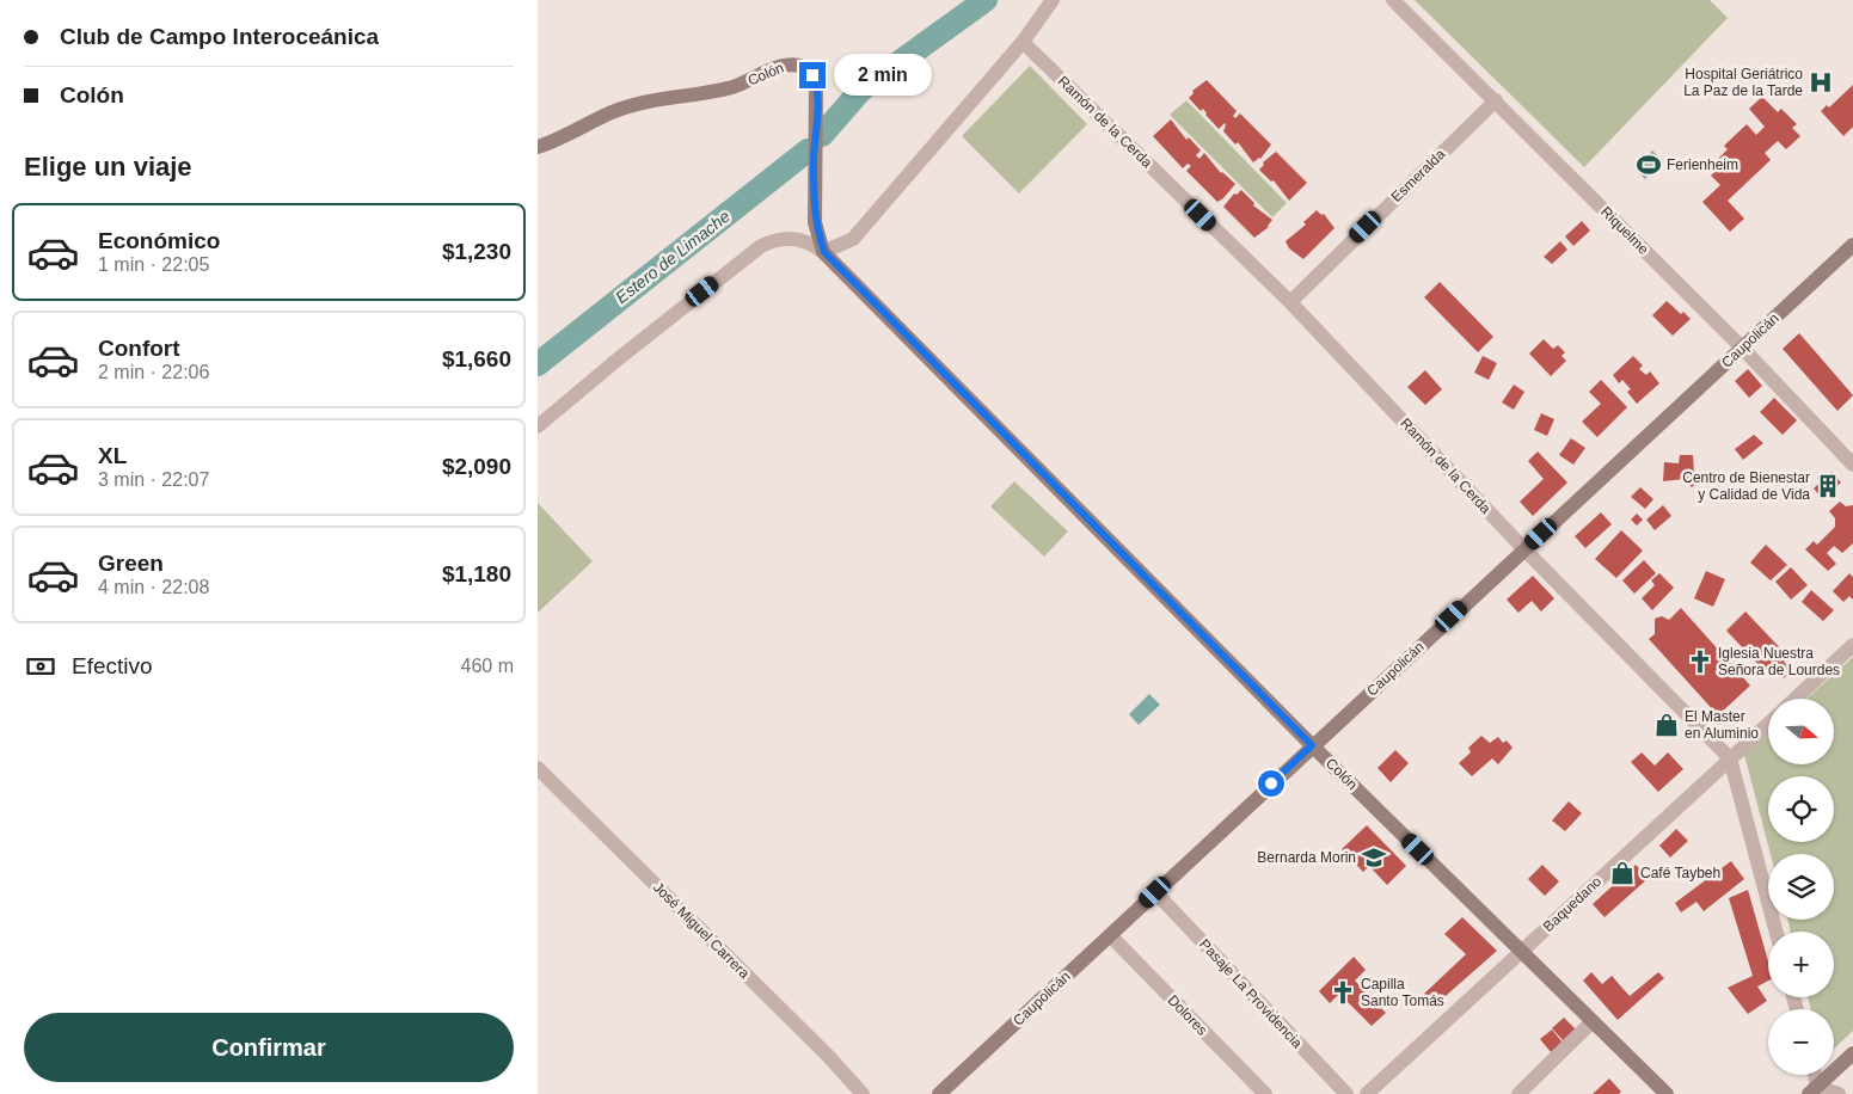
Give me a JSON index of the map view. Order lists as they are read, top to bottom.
{
  "streets": {
    "street": [
      "Colón",
      "Ramón de la Cerda",
      "Esmeralda",
      "Riquelme",
      "Caupolicán",
      "Baquedano",
      "José Miguel Carrera",
      "Pasaje La Providencia",
      "Dolores"
    ]
  },
  "crossings": [
    ["Colón", "Caupolicán"],
    ["Colón", "Baquedano"],
    ["Ramón de la Cerda", "Esmeralda"],
    ["Ramón de la Cerda", "Caupolicán"],
    ["Ramón de la Cerda", "Baquedano"],
    ["Esmeralda", "Riquelme"],
    ["Riquelme", "Caupolicán"],
    ["Caupolicán", "Pasaje La Providencia"],
    ["Caupolicán", "Dolores"]
  ],
  "water": ["Estero de Limache"],
  "places": {
    "hospital": ["Hospital Geriátrico La Paz de la Tarde"],
    "sports": ["Ferienheim"],
    "building": ["Centro de Bienestar y Calidad de Vida"],
    "church": ["Iglesia Nuestra Señora de Lourdes", "Capilla Santo Tomás"],
    "shop": ["El Master en Aluminio", "Café Taybeh"],
    "school or university": ["Bernarda Morin"]
  },
  "north": "right",
  "page": {
    "banner": ["Club de Campo Interoceánica", "Colón"],
    "bubble": "2 min",
    "heading": "Elige un viaje",
    "list": [
      {
        "name": "Económico",
        "note": "1 min · 22:05",
        "value": "$1,230"
      },
      {
        "name": "Confort",
        "note": "2 min · 22:06",
        "value": "$1,660"
      },
      {
        "name": "XL",
        "note": "3 min · 22:07",
        "value": "$2,090"
      },
      {
        "name": "Green",
        "note": "4 min · 22:08",
        "value": "$1,180"
      }
    ],
    "pay": ["Efectivo", "460 m"],
    "map_buttons": ["+", "−"],
    "buttons": "Confirmar"
  }
}
